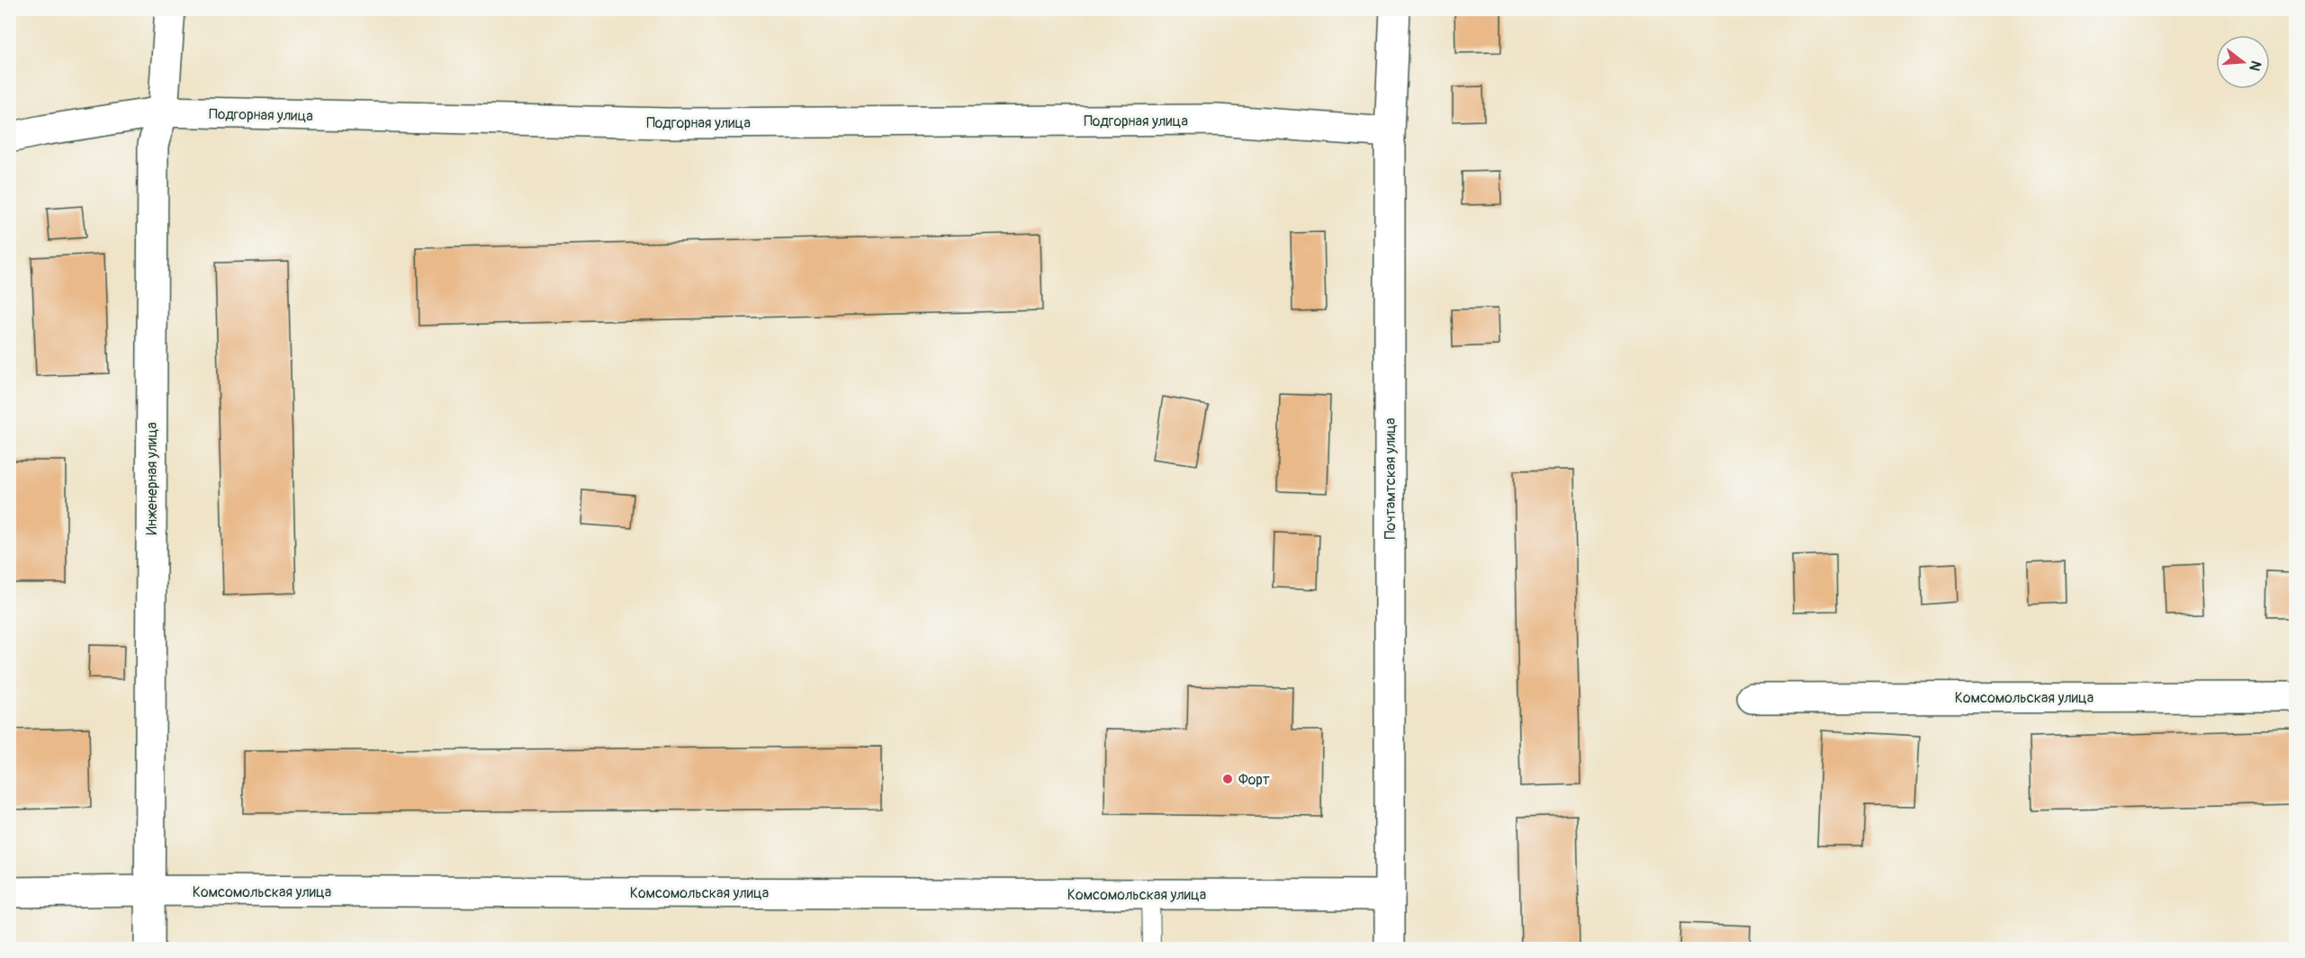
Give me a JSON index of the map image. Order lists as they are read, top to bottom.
{
  "streets": {
    "street": [
      "Подгорная улица",
      "Инженерная улица",
      "Почтамтская улица",
      "Комсомольская улица"
    ]
  },
  "crossings": [
    ["Подгорная улица", "Инженерная улица"],
    ["Подгорная улица", "Почтамтская улица"],
    ["Инженерная улица", "Комсомольская улица"],
    ["Почтамтская улица", "Комсомольская улица"]
  ],
  "places": ["Форт"],
  "north": "right"
}
